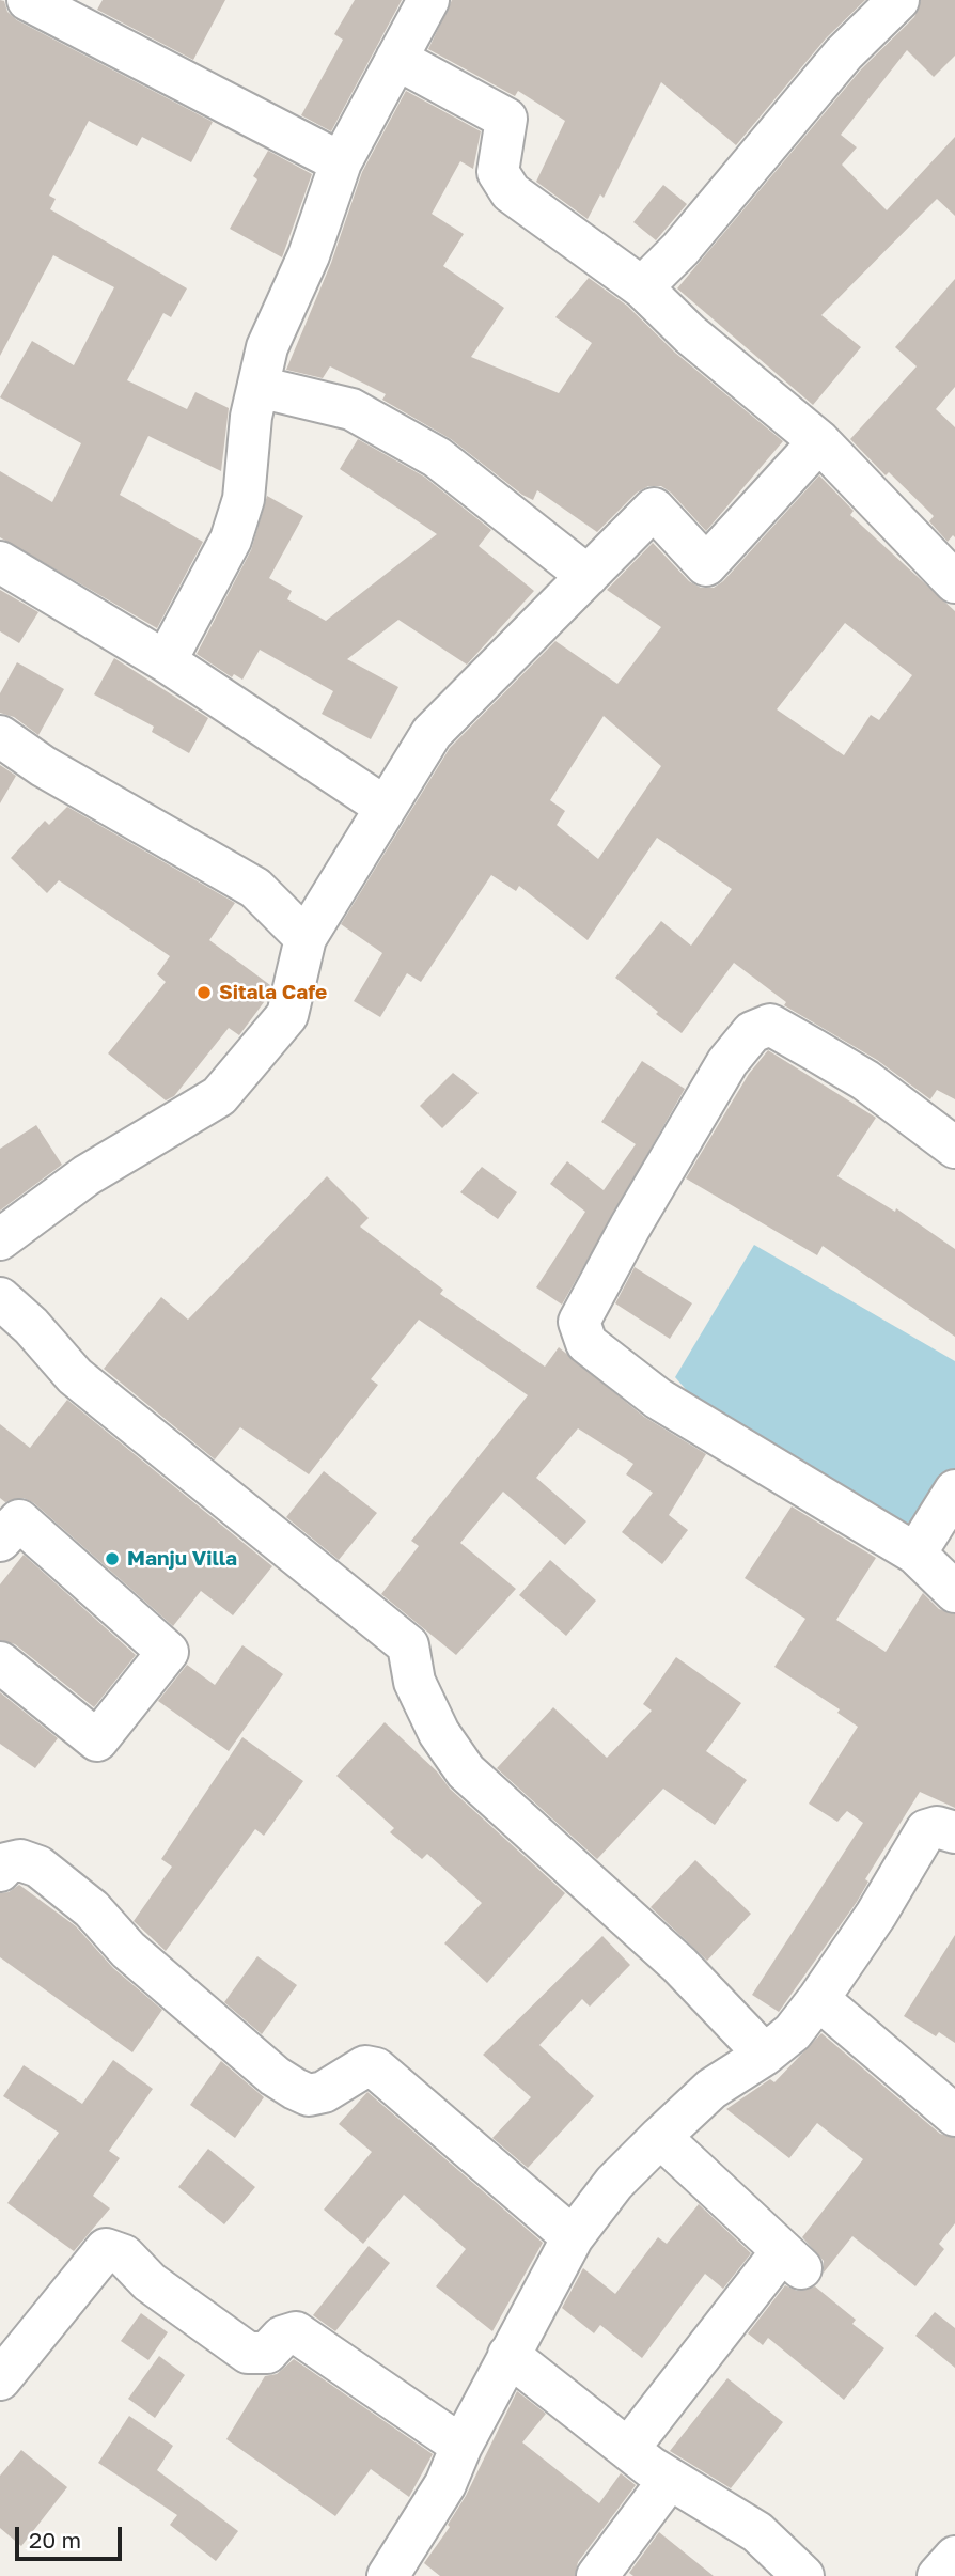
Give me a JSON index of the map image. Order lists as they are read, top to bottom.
{
  "places": ["Sitala Cafe", "Manju Villa"],
  "scale_bar": "20 m"
}
